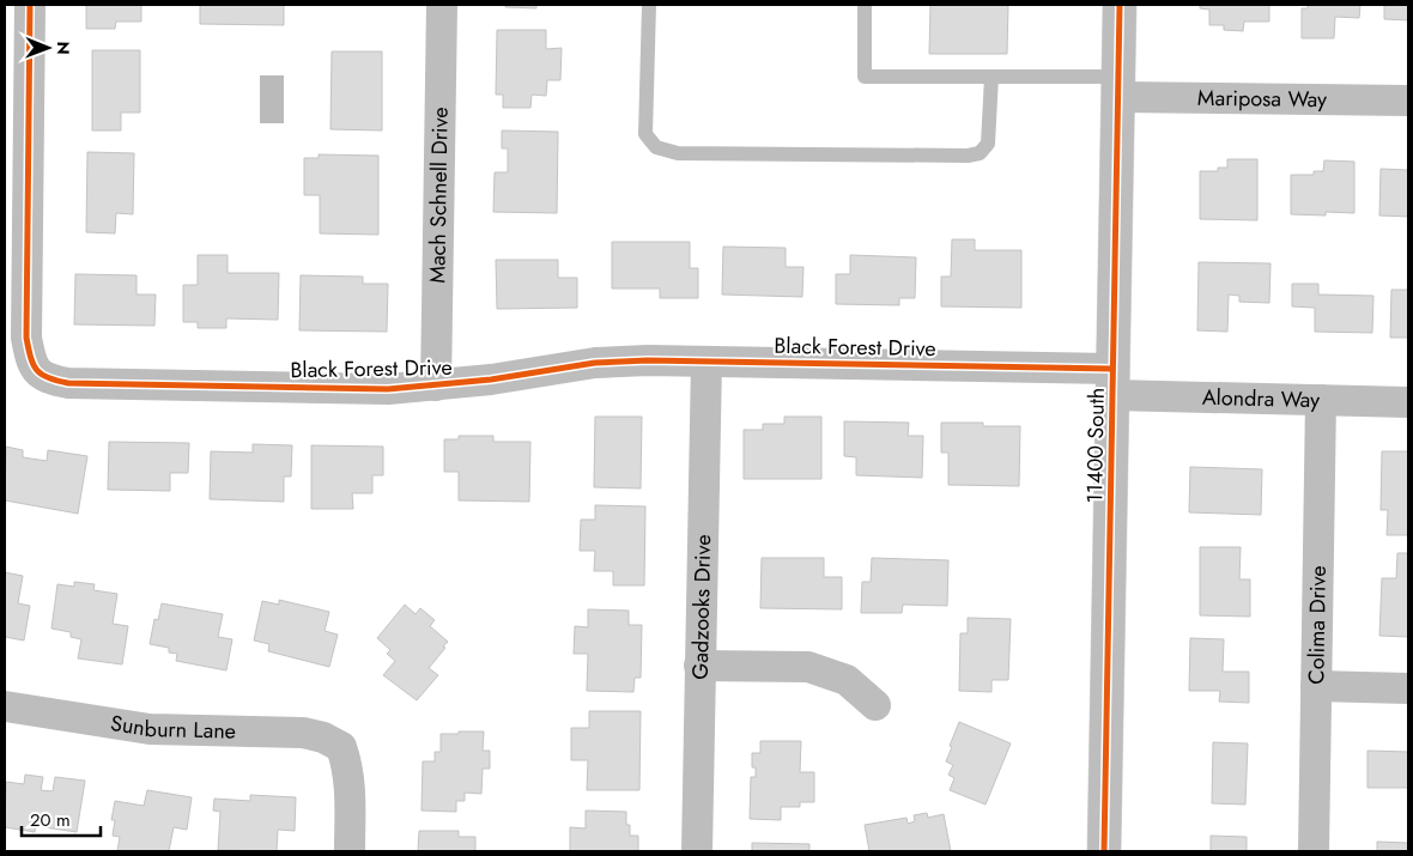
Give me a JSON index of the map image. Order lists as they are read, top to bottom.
{
  "streets": {
    "main road": ["11400 South"],
    "street": [
      "Mariposa Way",
      "Mach Schnell Drive",
      "Black Forest Drive",
      "Alondra Way",
      "Gadzooks Drive",
      "Colima Drive",
      "Sunburn Lane"
    ]
  },
  "crossings": [
    ["Mariposa Way", "11400 South"],
    ["Mach Schnell Drive", "Black Forest Drive"],
    ["Black Forest Drive", "Alondra Way"],
    ["Black Forest Drive", "11400 South"],
    ["Black Forest Drive", "Gadzooks Drive"],
    ["Alondra Way", "11400 South"],
    ["Alondra Way", "Colima Drive"]
  ],
  "scale_bar": "20 m",
  "north": "right"
}
